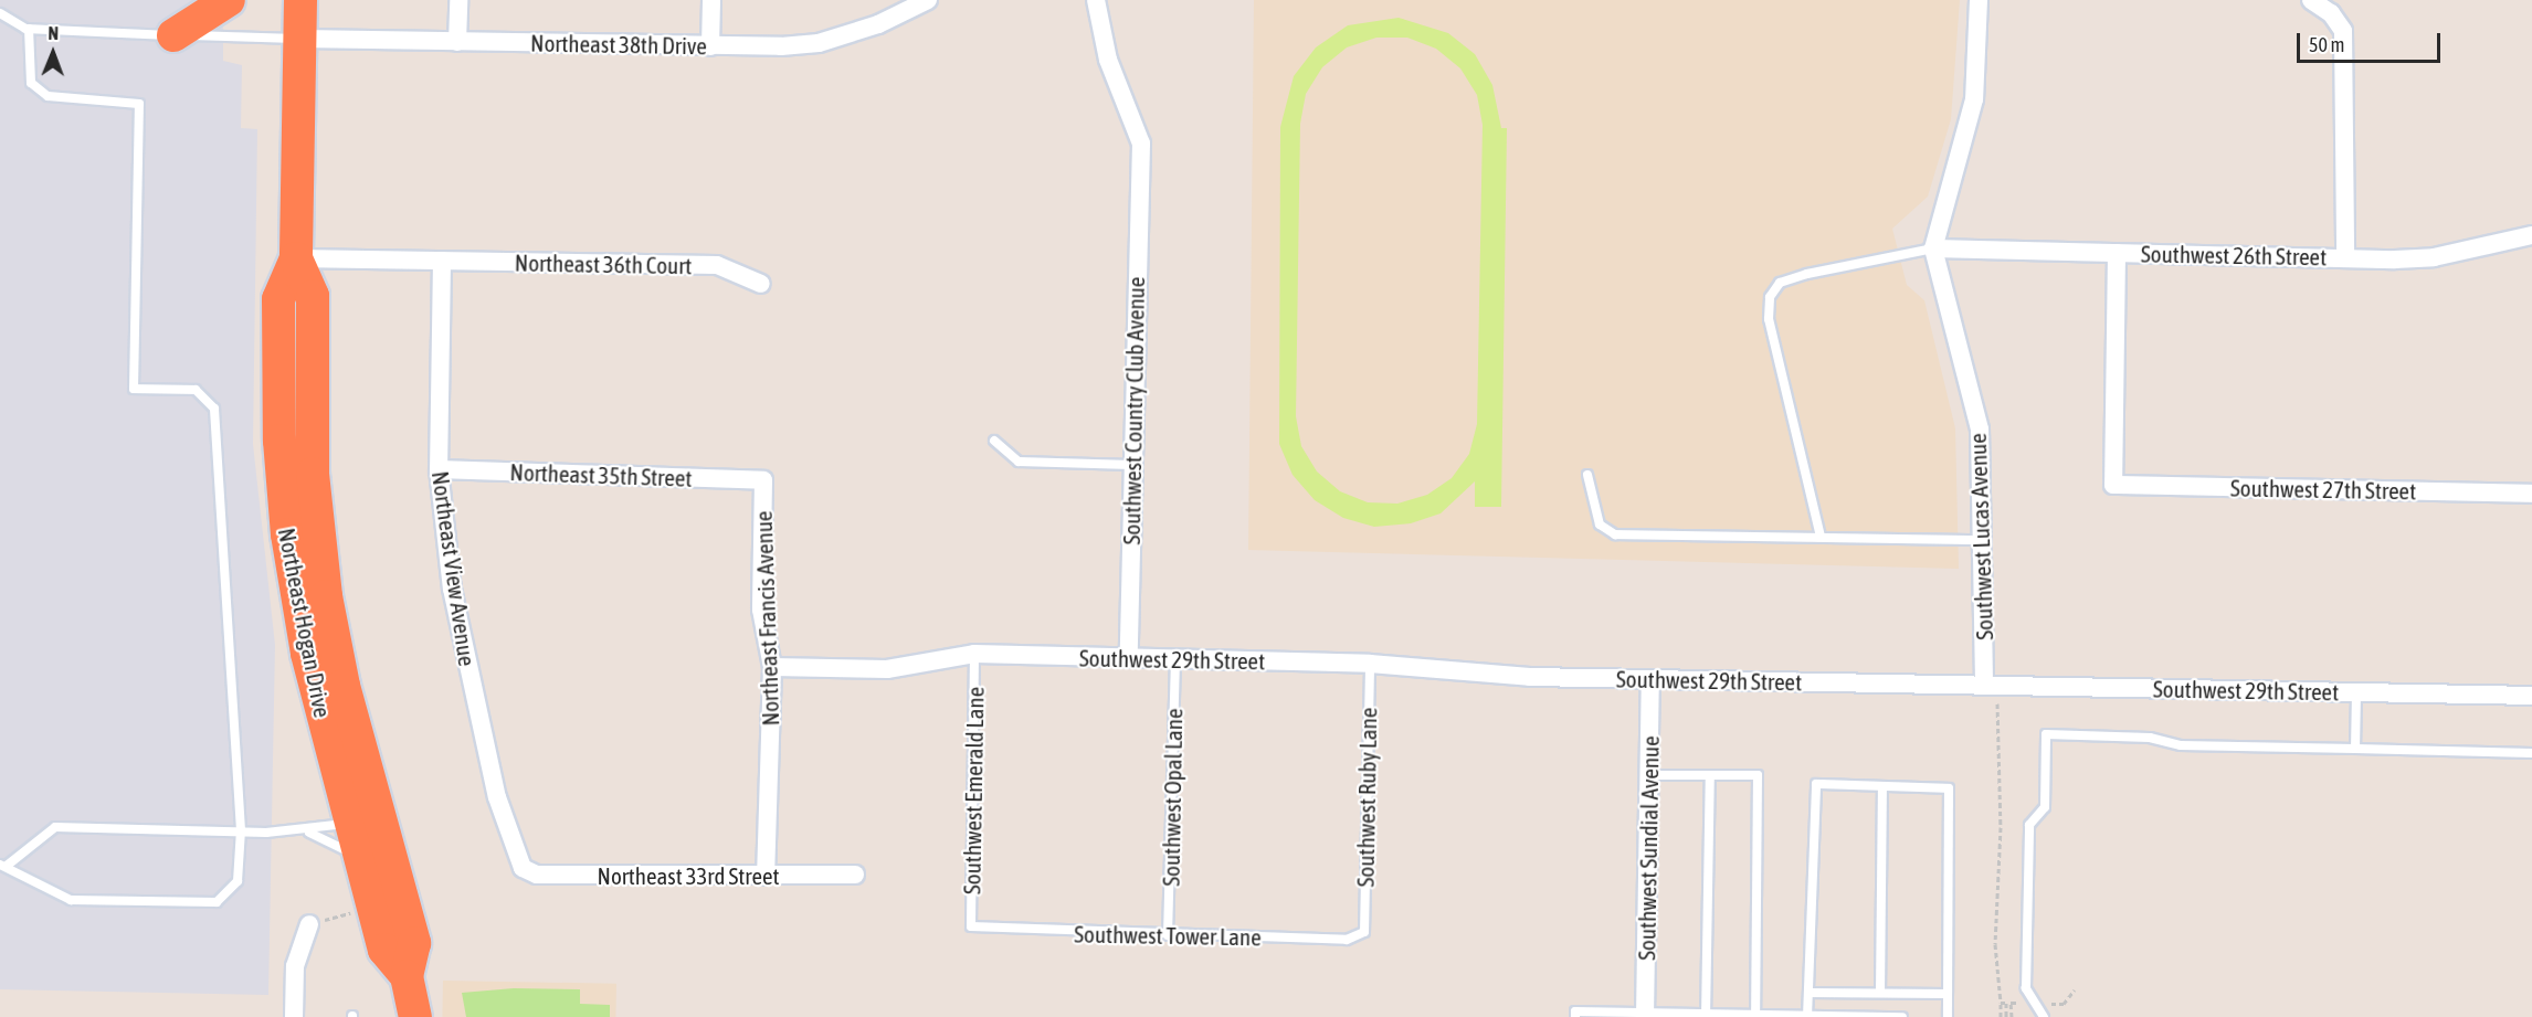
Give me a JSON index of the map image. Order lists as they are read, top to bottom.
{
  "streets": {
    "highway": ["Northeast Hogan Drive"],
    "street": [
      "Northeast 38th Drive",
      "Southwest 26th Street",
      "Northeast 36th Court",
      "Southwest Country Club Avenue",
      "Northeast 35th Street",
      "Southwest 27th Street",
      "Southwest Lucas Avenue",
      "Northeast View Avenue",
      "Northeast Francis Avenue",
      "Southwest 29th Street",
      "Southwest Sundial Avenue",
      "Northeast 33rd Street"
    ],
    "lane": [
      "Southwest Emerald Lane",
      "Southwest Opal Lane",
      "Southwest Ruby Lane",
      "Southwest Tower Lane"
    ]
  },
  "crossings": [
    ["Northeast 38th Drive", "Northeast Hogan Drive"],
    ["Southwest 26th Street", "Southwest 27th Street"],
    ["Southwest 26th Street", "Southwest Lucas Avenue"],
    ["Northeast 36th Court", "Northeast View Avenue"],
    ["Northeast 36th Court", "Northeast Hogan Drive"],
    ["Southwest Country Club Avenue", "Southwest 29th Street"],
    ["Northeast 35th Street", "Northeast View Avenue"],
    ["Northeast 35th Street", "Northeast Francis Avenue"],
    ["Southwest Lucas Avenue", "Southwest 29th Street"],
    ["Northeast View Avenue", "Northeast 33rd Street"],
    ["Northeast Francis Avenue", "Southwest 29th Street"],
    ["Northeast Francis Avenue", "Northeast 33rd Street"],
    ["Southwest 29th Street", "Southwest Emerald Lane"],
    ["Southwest 29th Street", "Southwest Opal Lane"],
    ["Southwest 29th Street", "Southwest Ruby Lane"],
    ["Southwest 29th Street", "Southwest Sundial Avenue"],
    ["Southwest Emerald Lane", "Southwest Tower Lane"],
    ["Southwest Opal Lane", "Southwest Tower Lane"],
    ["Southwest Ruby Lane", "Southwest Tower Lane"]
  ],
  "scale_bar": "50 m",
  "north": "top"
}
